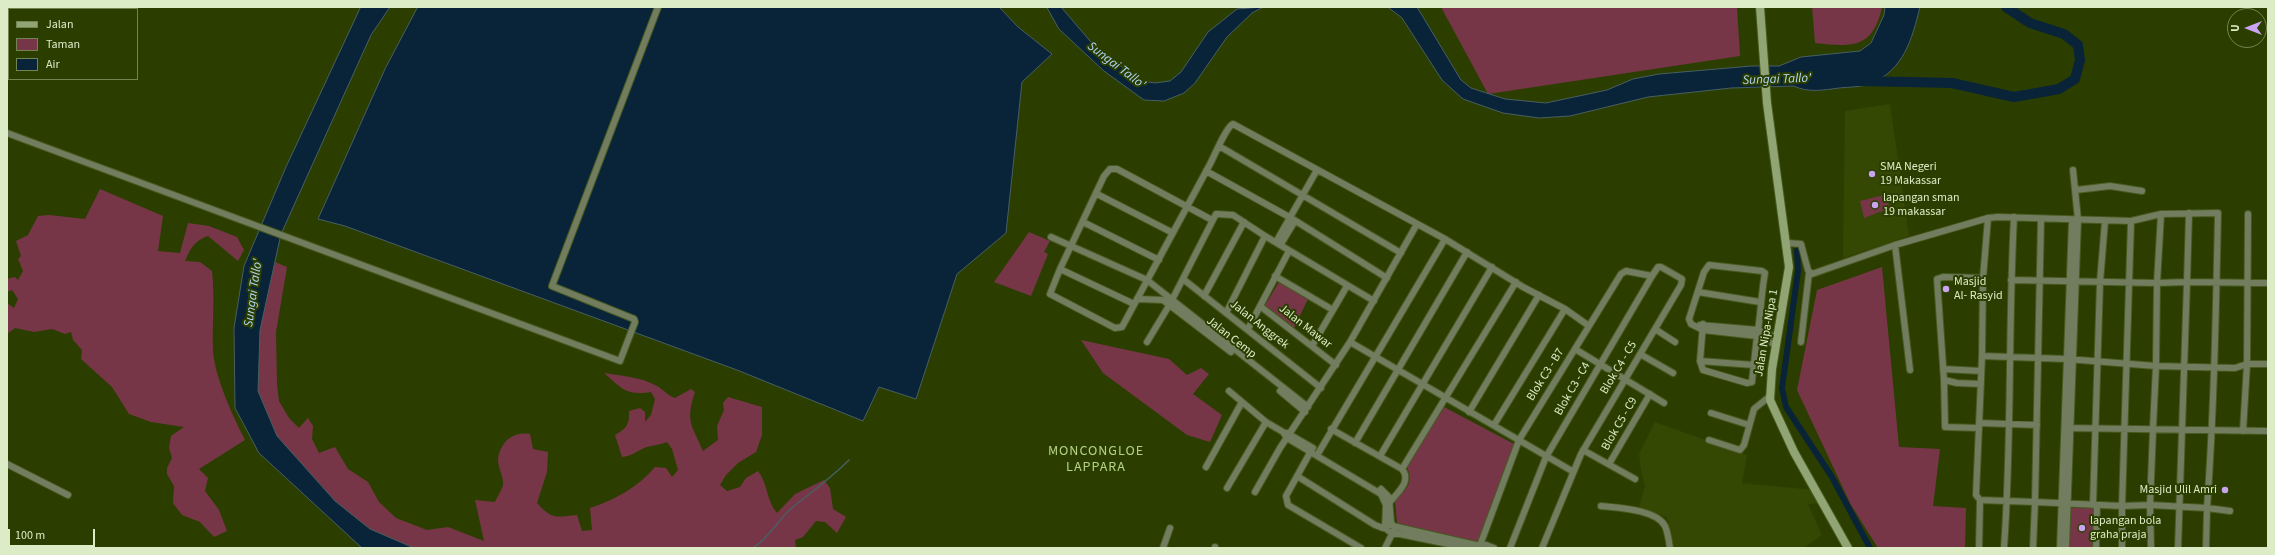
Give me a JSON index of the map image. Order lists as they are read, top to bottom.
{
  "streets": {
    "street": [
      "Jalan Anggrek",
      "Jalan Mawar",
      "Jalan Nipa-Nipa 1",
      "Jalan Cemp",
      "Blok C4 - C5",
      "Blok C3 - B7",
      "Blok C3 - C4",
      "Blok C5 - C9"
    ]
  },
  "crossings": [
    ["Blok C4 - C5", "Blok C3 - B7"],
    ["Blok C4 - C5", "Blok C3 - C4"],
    ["Blok C3 - B7", "Blok C3 - C4"]
  ],
  "districts": ["MONCONGLOE LAPPARA"],
  "water": ["Sungai Tallo'"],
  "places": [
    "SMA Negeri 19 Makassar",
    "lapangan sman 19 makassar",
    "Masjid Al- Rasyid",
    "Masjid Ulil Amri",
    "lapangan bola graha praja"
  ],
  "legend": ["Jalan", "Taman", "Air"],
  "scale_bar": "100 m",
  "north": "left"
}
